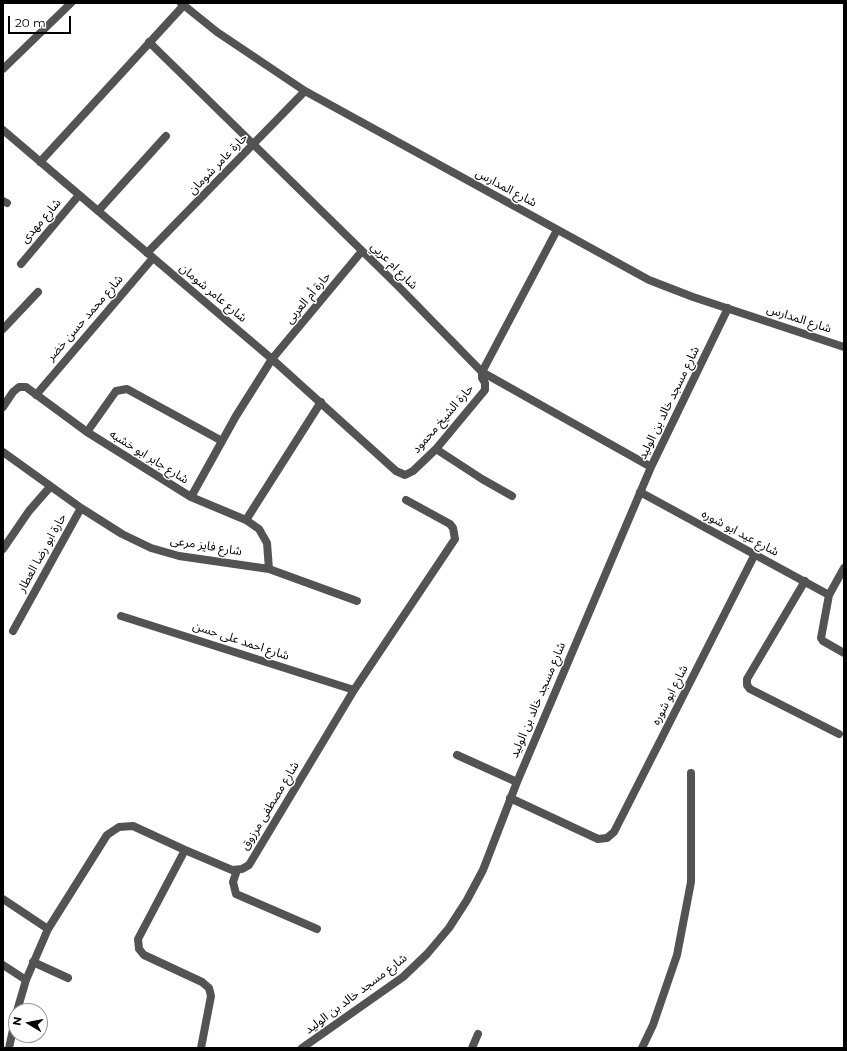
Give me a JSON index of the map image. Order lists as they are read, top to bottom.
{
  "streets": {
    "street": [
      "حارة عامر شومان",
      "شارع المدارس",
      "شارع مهدى",
      "شارع ام عربي",
      "شارع عامر شومان",
      "حارة أم العربى",
      "شارع محمد حسن خضر",
      "شارع مسجد خالد بن الوليد",
      "حارة الشيخ محمود",
      "شارع جابر ابو خشبه",
      "شارع عيد ابو شوره",
      "شارع فايز مرعى",
      "حارة ابو رضا العطار",
      "شارع احمد على حسن",
      "شارع ابو شوره",
      "شارع مصطفى مرزوق"
    ]
  },
  "crossings": [
    ["حارة عامر شومان", "شارع المدارس"],
    ["حارة عامر شومان", "شارع ام عربي"],
    ["حارة عامر شومان", "شارع عامر شومان"],
    ["حارة عامر شومان", "شارع محمد حسن خضر"],
    ["شارع المدارس", "شارع مسجد خالد بن الوليد"],
    ["شارع مهدى", "شارع عامر شومان"],
    ["شارع ام عربي", "حارة أم العربى"],
    ["شارع ام عربي", "شارع مسجد خالد بن الوليد"],
    ["شارع ام عربي", "حارة الشيخ محمود"],
    ["شارع عامر شومان", "حارة أم العربى"],
    ["شارع عامر شومان", "شارع محمد حسن خضر"],
    ["شارع عامر شومان", "حارة الشيخ محمود"],
    ["حارة أم العربى", "شارع جابر ابو خشبه"],
    ["شارع محمد حسن خضر", "شارع جابر ابو خشبه"],
    ["شارع مسجد خالد بن الوليد", "شارع عيد ابو شوره"],
    ["شارع مسجد خالد بن الوليد", "شارع ابو شوره"],
    ["شارع جابر ابو خشبه", "شارع فايز مرعى"],
    ["شارع عيد ابو شوره", "شارع ابو شوره"],
    ["شارع فايز مرعى", "حارة ابو رضا العطار"],
    ["شارع احمد على حسن", "شارع مصطفى مرزوق"]
  ],
  "scale_bar": "20 m",
  "north": "left"
}
